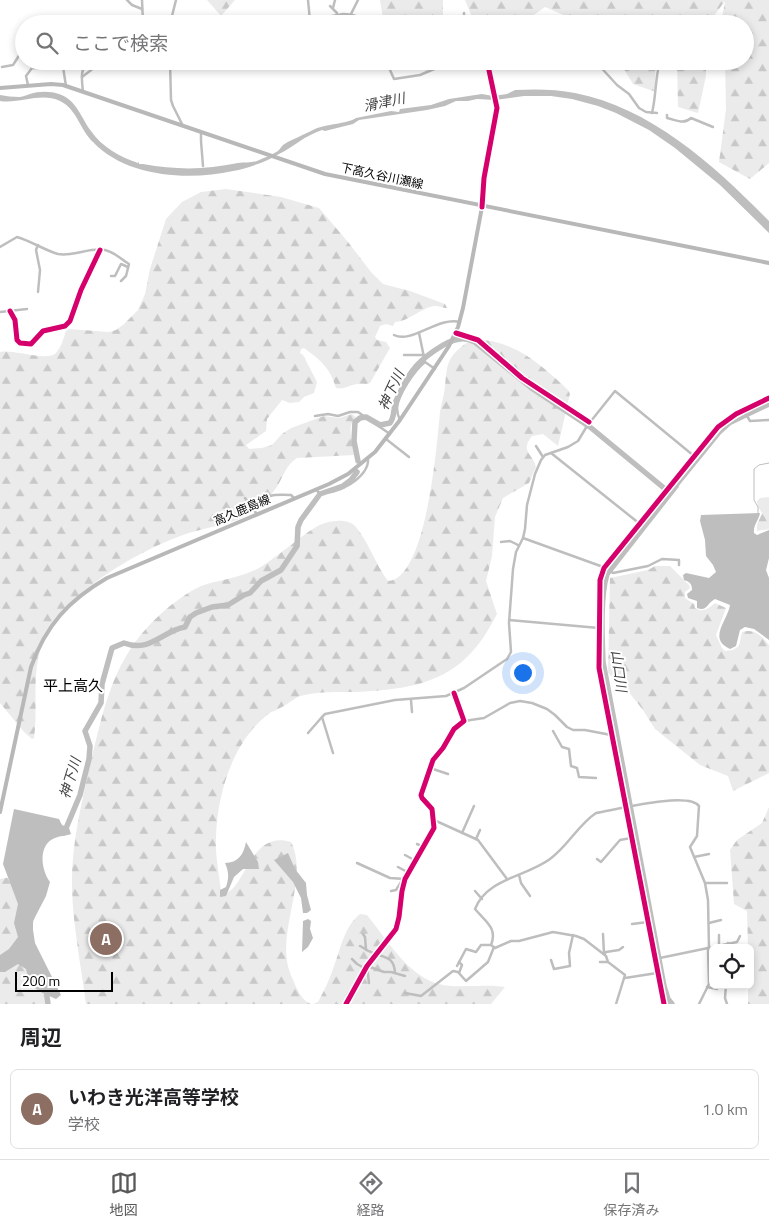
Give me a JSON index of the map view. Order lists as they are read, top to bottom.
{
  "streets": {
    "main road": ["下高久谷川瀬線", "高久鹿島線"]
  },
  "crossings": [
    ["下高久谷川瀬線", "高久鹿島線"]
  ],
  "districts": ["平上高久"],
  "water": ["滑津川", "神下川", "山口川"],
  "scale_bar": "200 m",
  "page": {
    "search": "ここで検索",
    "pins": "A",
    "scale": "200 m",
    "heading": "周辺",
    "list": [
      {
        "mark": "A",
        "name": "いわき光洋高等学校",
        "note": "学校",
        "value": "1.0 km"
      }
    ],
    "nav": ["地図", "経路", "保存済み"]
  }
}
